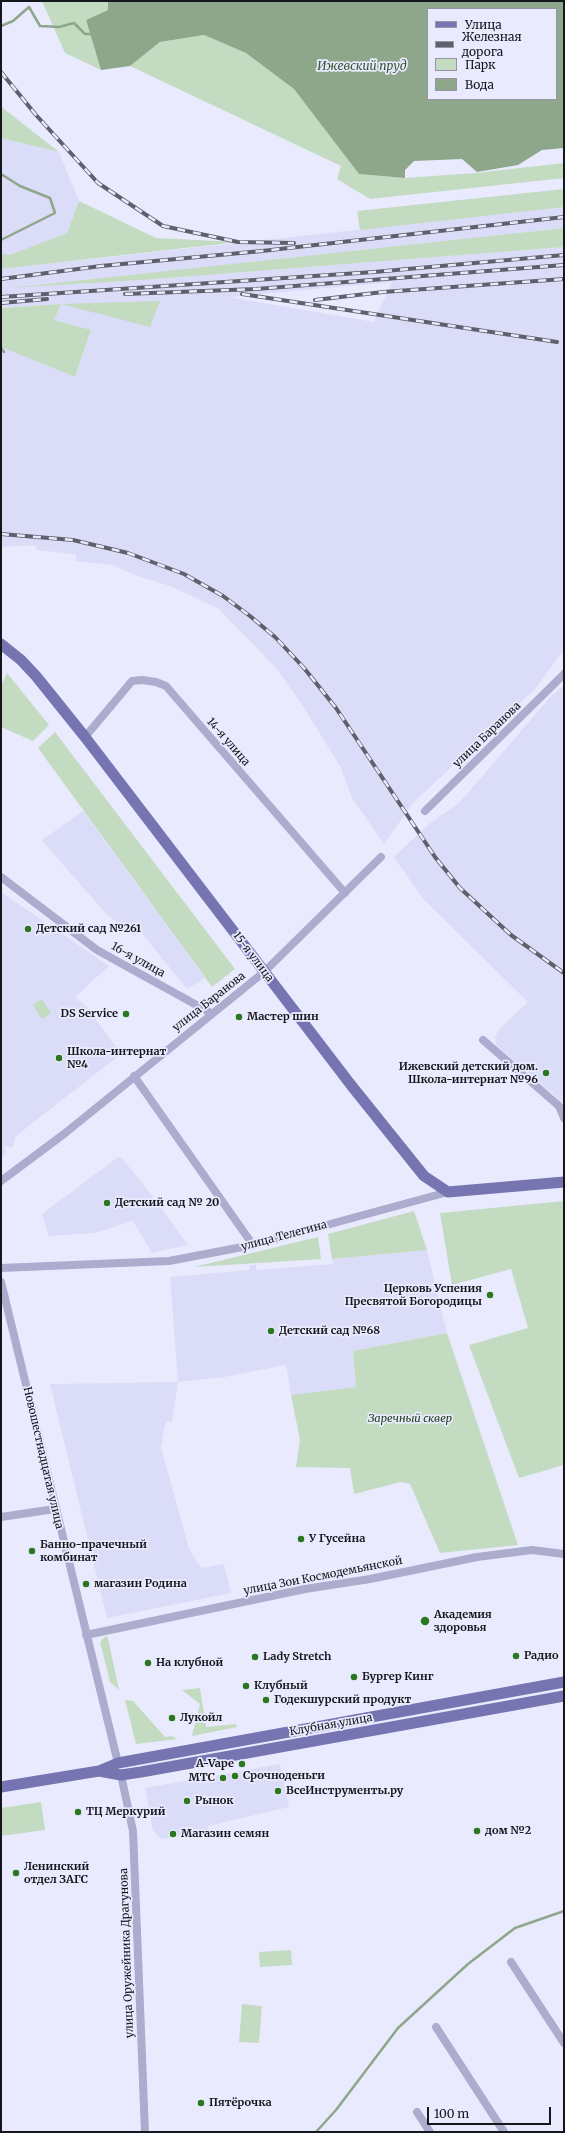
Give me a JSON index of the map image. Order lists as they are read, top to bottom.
{
  "streets": {
    "main road": [
      "15-я улица",
      "улица Телегина",
      "Новошестнадцатая улица",
      "Клубная улица"
    ],
    "street": [
      "улица Баранова",
      "14-я улица",
      "16-я улица",
      "улица Зои Космодемьянской",
      "улица Оружейника Драгунова"
    ]
  },
  "crossings": [
    ["улица Баранова", "14-я улица"],
    ["улица Баранова", "15-я улица"],
    ["улица Баранова", "16-я улица"],
    ["14-я улица", "15-я улица"],
    ["15-я улица", "улица Телегина"],
    ["Новошестнадцатая улица", "улица Зои Космодемьянской"],
    ["Новошестнадцатая улица", "Клубная улица"],
    ["Новошестнадцатая улица", "улица Оружейника Драгунова"],
    ["Клубная улица", "улица Оружейника Драгунова"]
  ],
  "water": ["Ижевский пруд"],
  "parks": ["Заречный сквер"],
  "places": [
    "Детский сад №261",
    "DS Service",
    "Мастер шин",
    "Школа-интернат №4",
    "Ижевский детский дом. Школа-интернат №96",
    "Детский сад № 20",
    "Церковь Успения Пресвятой Богородицы",
    "Детский сад №68",
    "У Гусейна",
    "Банно-прачечный комбинат",
    "магазин Родина",
    "Академия здоровья",
    "Радио",
    "Lady Stretch",
    "На клубной",
    "Бургер Кинг",
    "Клубный",
    "Годекшурский продукт",
    "Лукойл",
    "A-Vape",
    "Срочноденьги",
    "МТС",
    "ВсеИнструменты.ру",
    "Рынок",
    "ТЦ Меркурий",
    "дом №2",
    "Магазин семян",
    "Ленинский отдел ЗАГС",
    "Пятёрочка"
  ],
  "legend": [
    "Улица",
    "Железная дорога",
    "Парк",
    "Вода"
  ],
  "scale_bar": "100 m"
}
